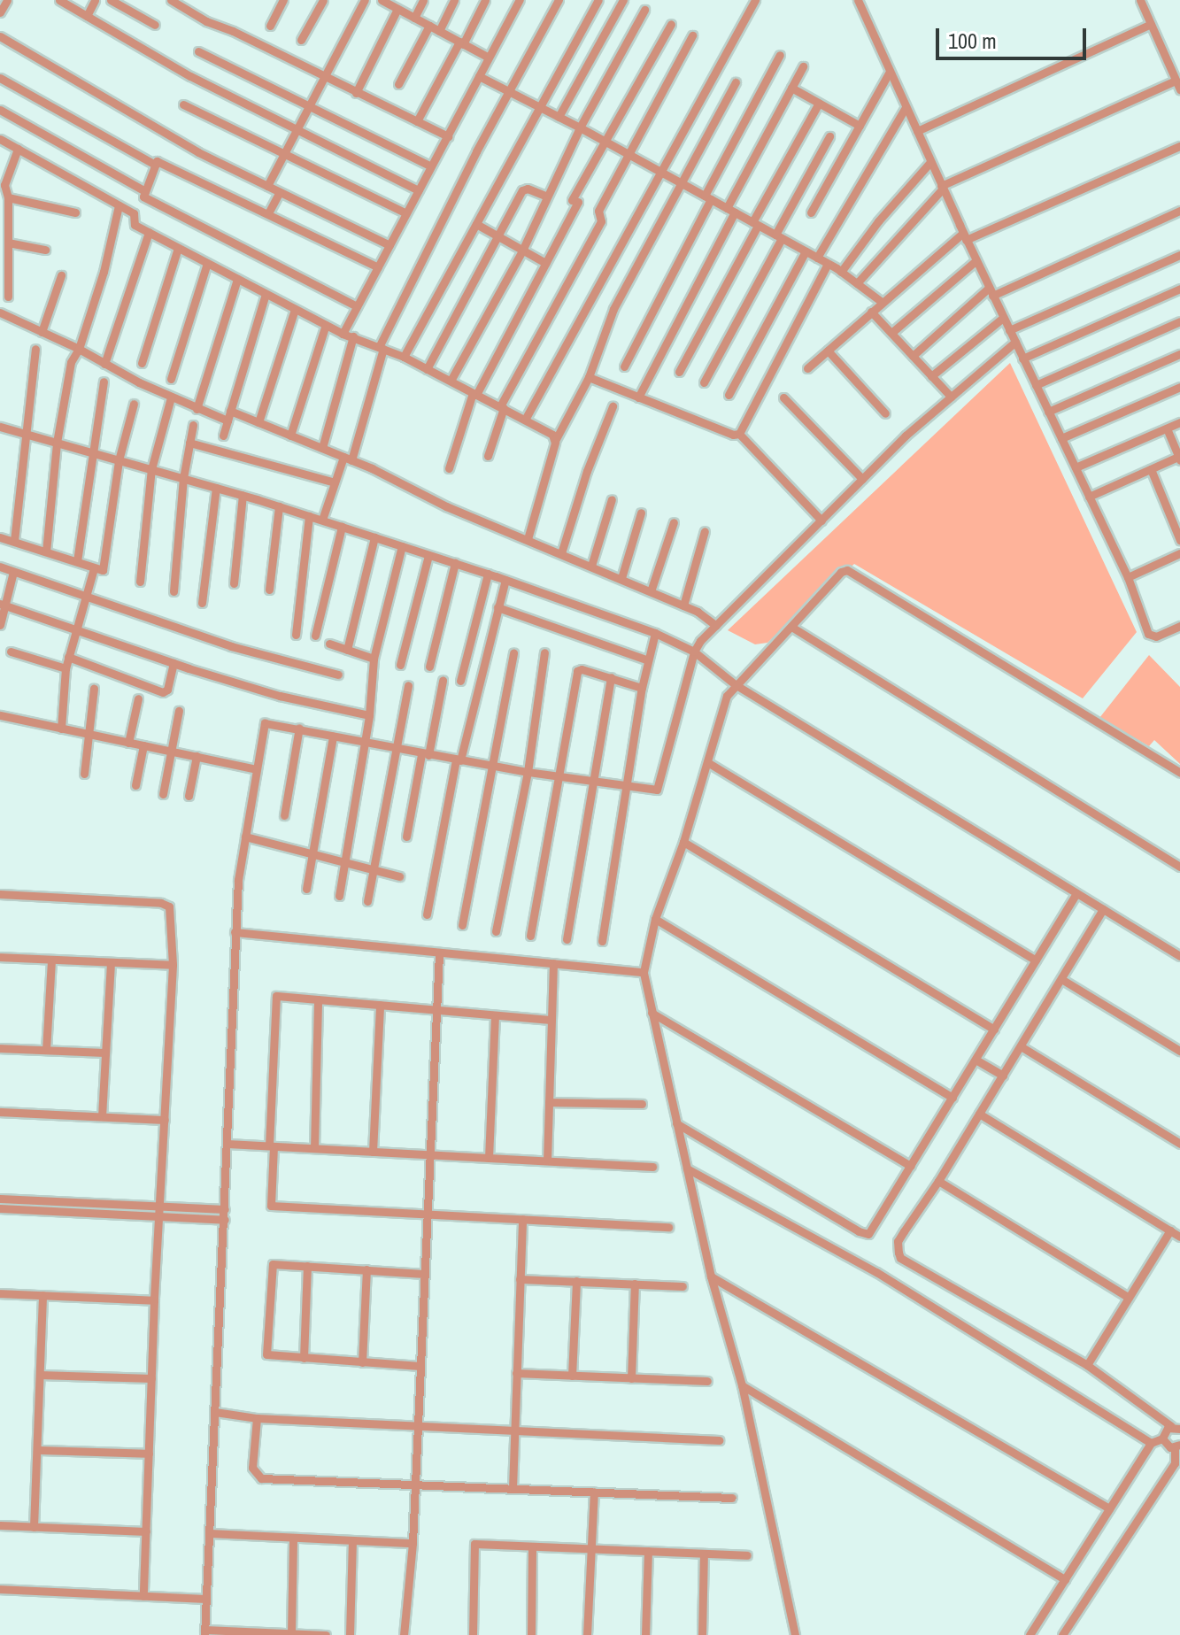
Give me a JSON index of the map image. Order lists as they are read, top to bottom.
{
  "scale_bar": "100 m"
}
